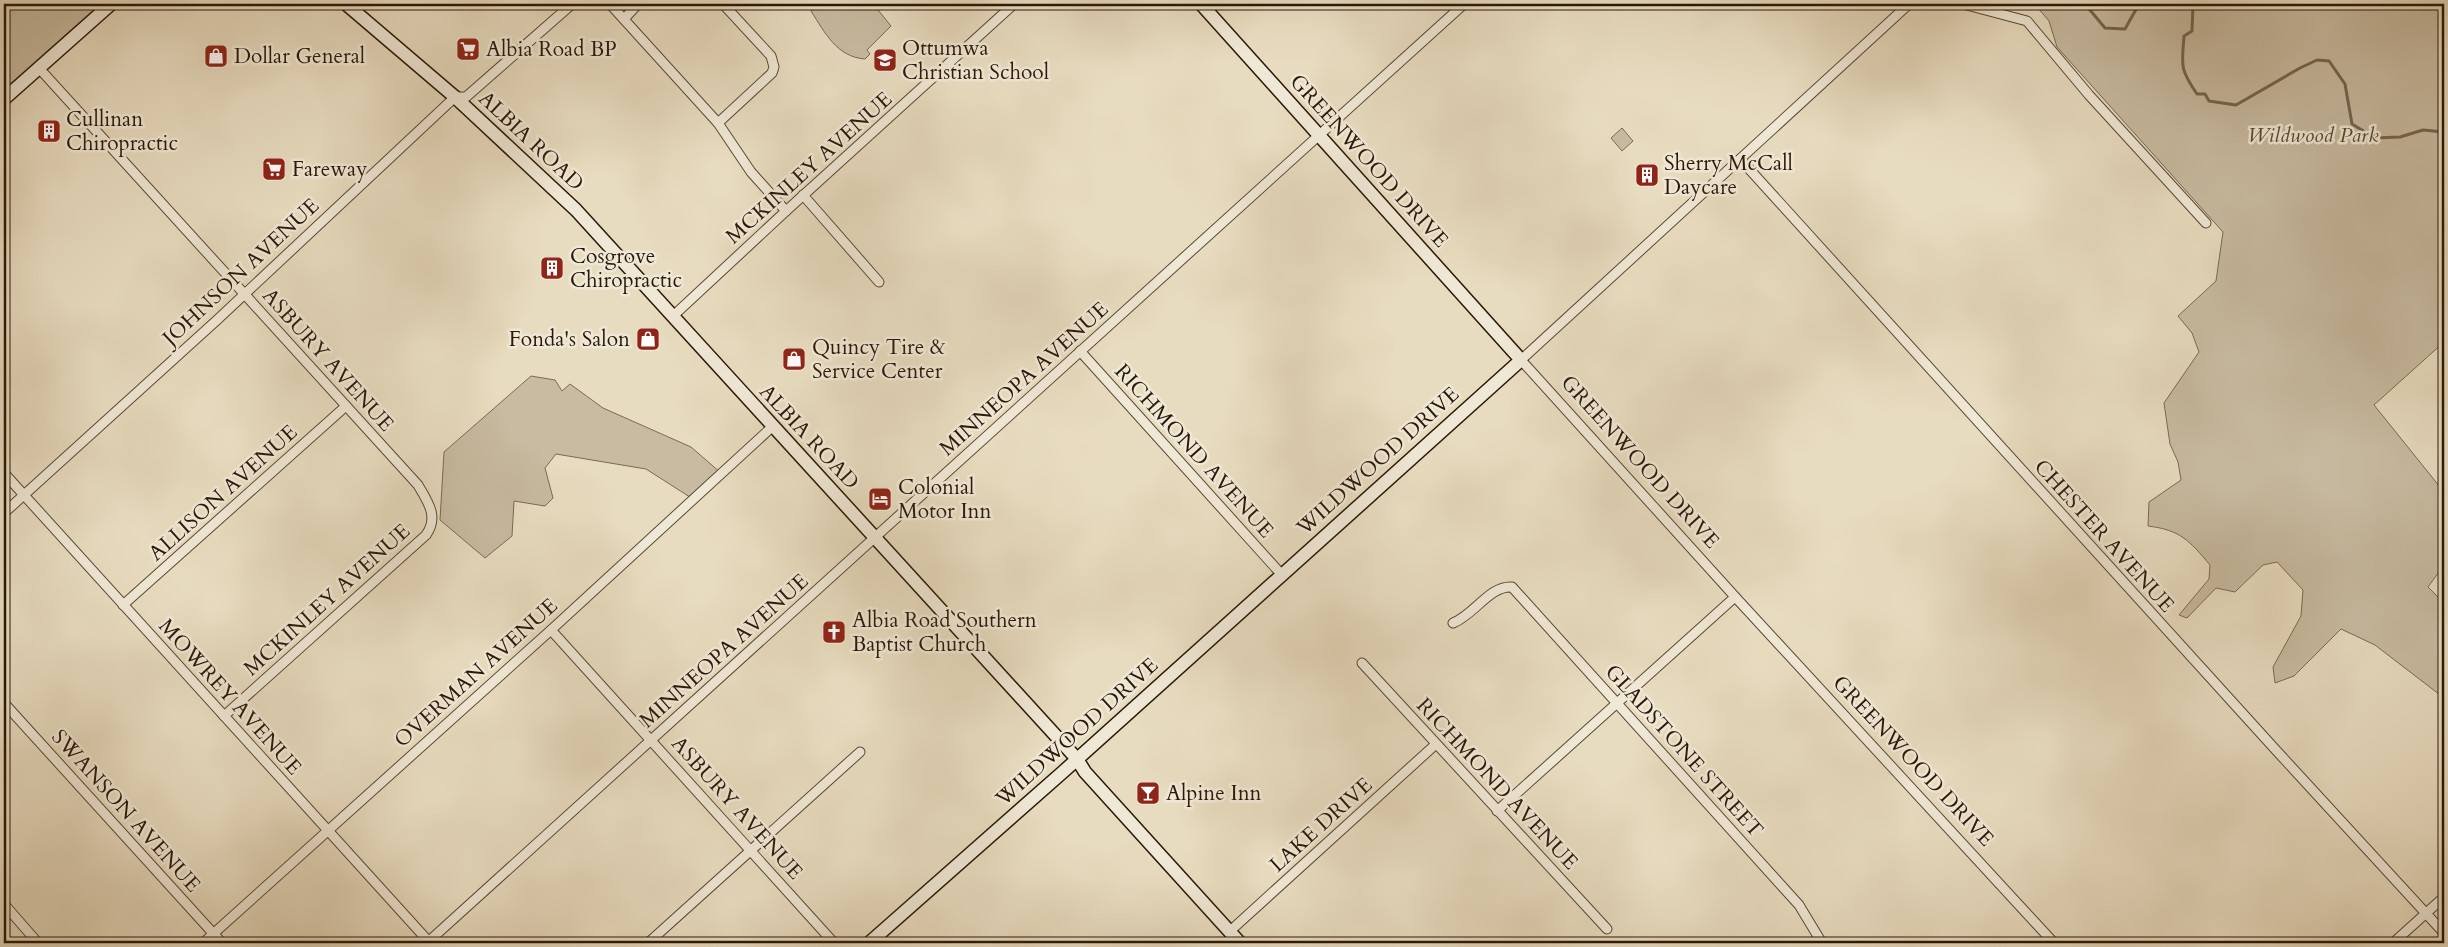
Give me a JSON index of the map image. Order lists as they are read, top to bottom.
{
  "streets": {
    "street": [
      "ALBIA ROAD",
      "GREENWOOD DRIVE",
      "MCKINLEY AVENUE",
      "JOHNSON AVENUE",
      "ASBURY AVENUE",
      "MINNEOPA AVENUE",
      "RICHMOND AVENUE",
      "WILDWOOD DRIVE",
      "ALLISON AVENUE",
      "CHESTER AVENUE",
      "OVERMAN AVENUE",
      "MOWREY AVENUE",
      "GLADSTONE STREET",
      "SWANSON AVENUE",
      "LAKE DRIVE"
    ]
  },
  "crossings": [
    ["ALBIA ROAD", "MCKINLEY AVENUE"],
    ["ALBIA ROAD", "JOHNSON AVENUE"],
    ["ALBIA ROAD", "MINNEOPA AVENUE"],
    ["ALBIA ROAD", "WILDWOOD DRIVE"],
    ["ALBIA ROAD", "OVERMAN AVENUE"],
    ["ALBIA ROAD", "LAKE DRIVE"],
    ["GREENWOOD DRIVE", "MINNEOPA AVENUE"],
    ["GREENWOOD DRIVE", "WILDWOOD DRIVE"],
    ["MCKINLEY AVENUE", "ASBURY AVENUE"],
    ["MCKINLEY AVENUE", "MOWREY AVENUE"],
    ["JOHNSON AVENUE", "ASBURY AVENUE"],
    ["JOHNSON AVENUE", "MOWREY AVENUE"],
    ["ASBURY AVENUE", "MINNEOPA AVENUE"],
    ["ASBURY AVENUE", "ALLISON AVENUE"],
    ["ASBURY AVENUE", "OVERMAN AVENUE"],
    ["MINNEOPA AVENUE", "RICHMOND AVENUE"],
    ["MINNEOPA AVENUE", "MOWREY AVENUE"],
    ["RICHMOND AVENUE", "WILDWOOD DRIVE"],
    ["RICHMOND AVENUE", "LAKE DRIVE"],
    ["WILDWOOD DRIVE", "CHESTER AVENUE"],
    ["ALLISON AVENUE", "MOWREY AVENUE"],
    ["OVERMAN AVENUE", "MOWREY AVENUE"],
    ["OVERMAN AVENUE", "SWANSON AVENUE"]
  ],
  "parks": ["Wildwood Park"],
  "places": {
    "supermarket": ["Albia Road BP", "Fareway"],
    "shop": ["Dollar General", "Fonda's Salon", "Quincy Tire & Service Center"],
    "school or university": ["Ottumwa Christian School"],
    "building": ["Cullinan Chiropractic", "Sherry McCall Daycare", "Cosgrove Chiropractic"],
    "hotel": ["Colonial Motor Inn"],
    "church": ["Albia Road Southern Baptist Church"],
    "bar": ["Alpine Inn"]
  }
}
